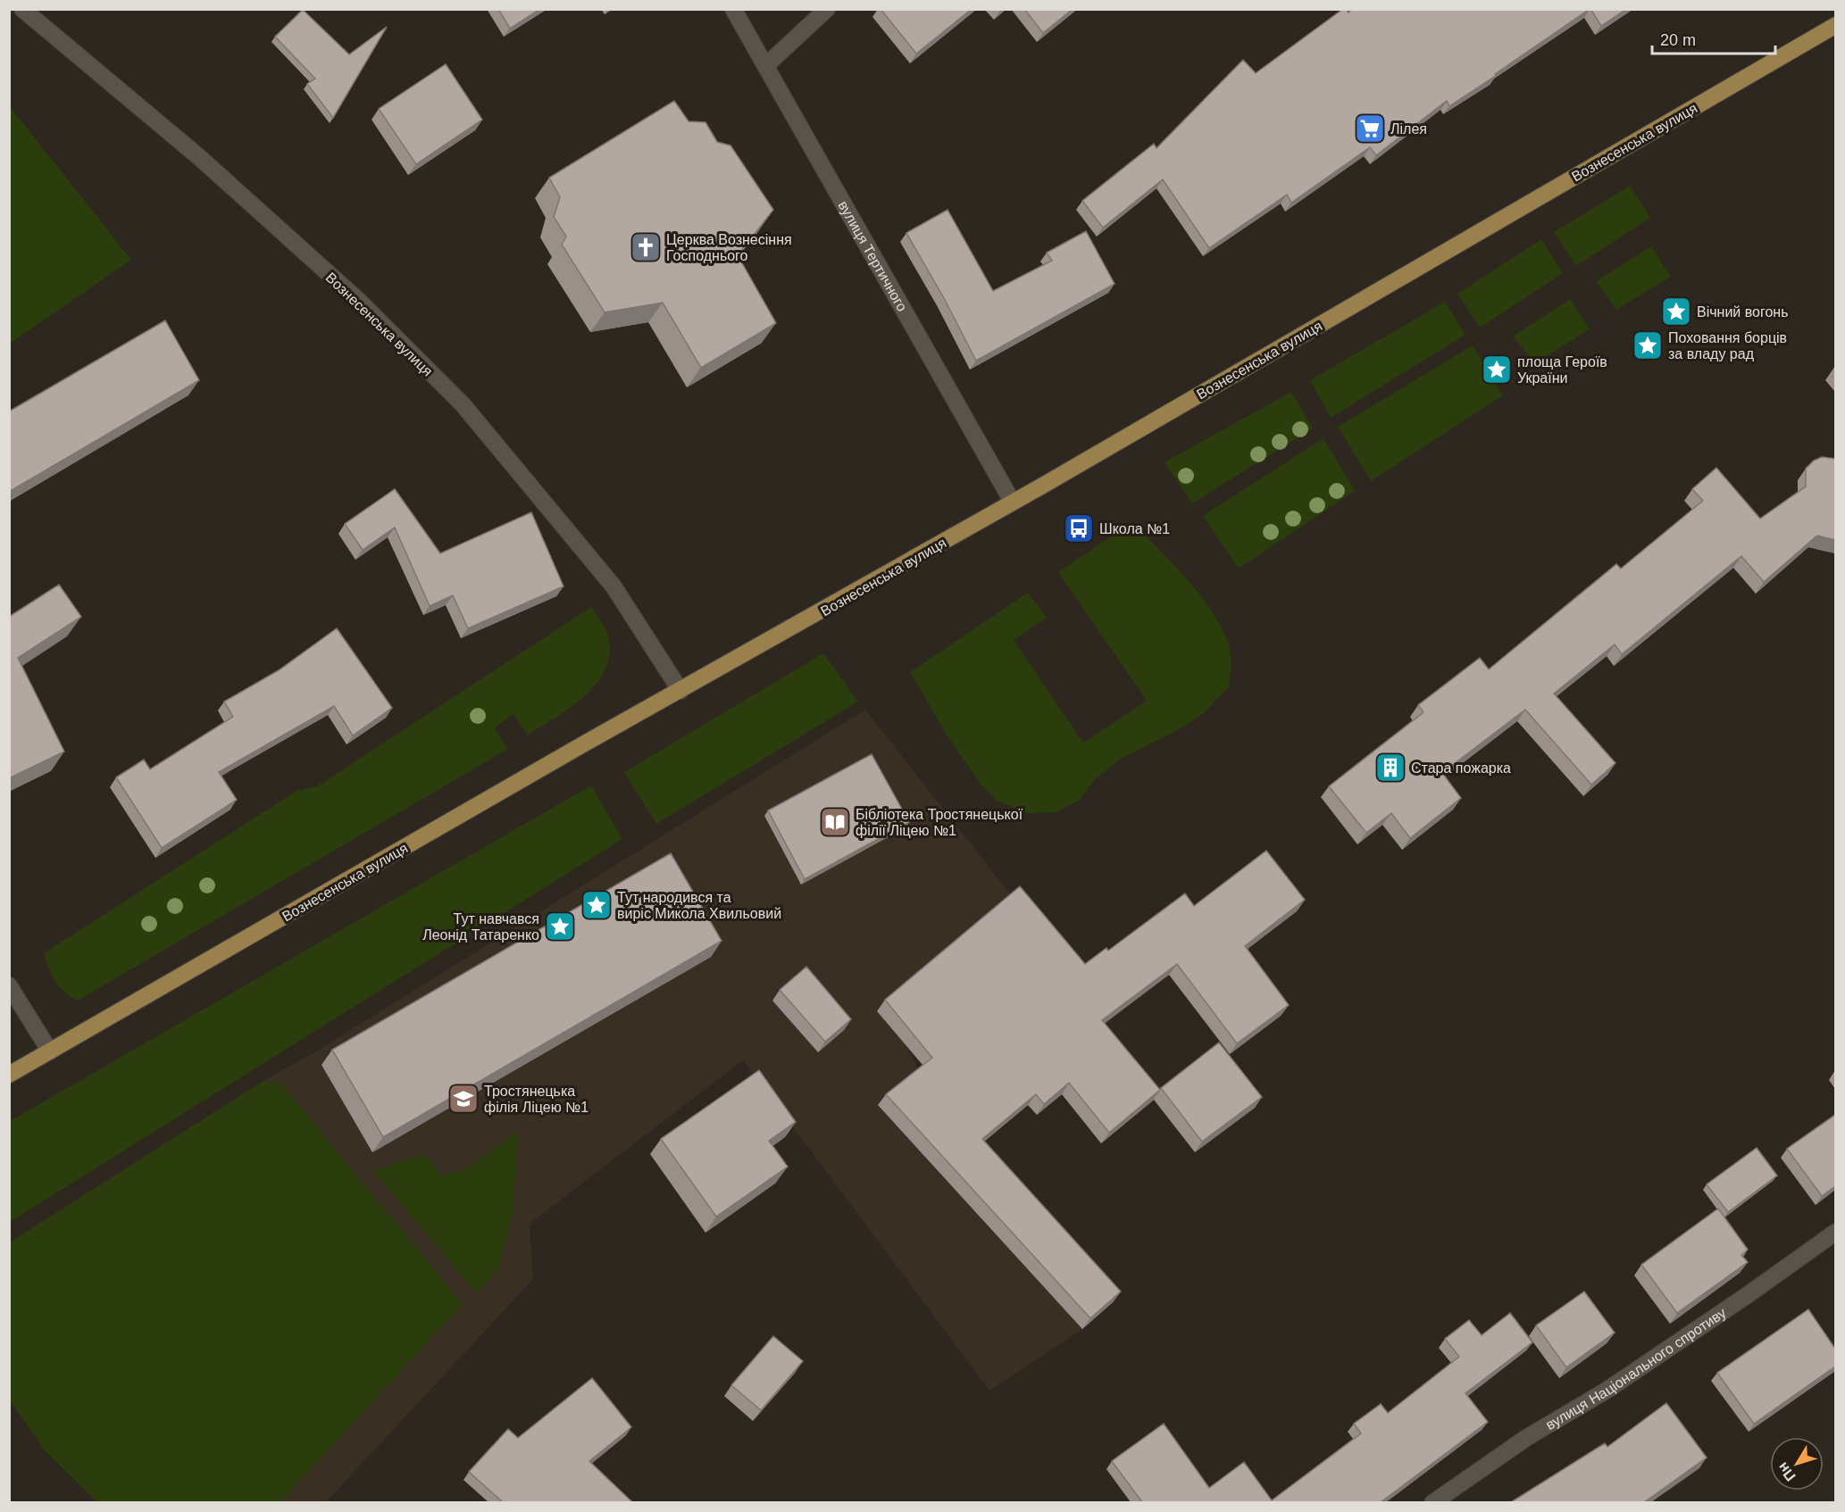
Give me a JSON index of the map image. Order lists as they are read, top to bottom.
{
  "streets": {
    "main road": ["Вознесенська вулиця"],
    "street": ["вулиця Тертичного", "вулиця Національного спротиву"]
  },
  "crossings": [
    ["Вознесенська вулиця", "вулиця Тертичного"]
  ],
  "places": {
    "supermarket": ["Лілея"],
    "church": ["Церква Вознесіння Господнього"],
    "place": [
      "Вічний вогонь",
      "Поховання борців за владу рад",
      "площа Героїв України",
      "Тут народився та виріс Микола Хвильовий",
      "Тут навчався Леонід Татаренко"
    ],
    "bus stop": ["Школа №1"],
    "building": ["Стара пожарка"],
    "library": ["Бібліотека Тростянецької філії Ліцею №1"],
    "school or university": ["Тростянецька філія Ліцею №1"]
  },
  "scale_bar": "20 m",
  "north": "bottom left"
}
